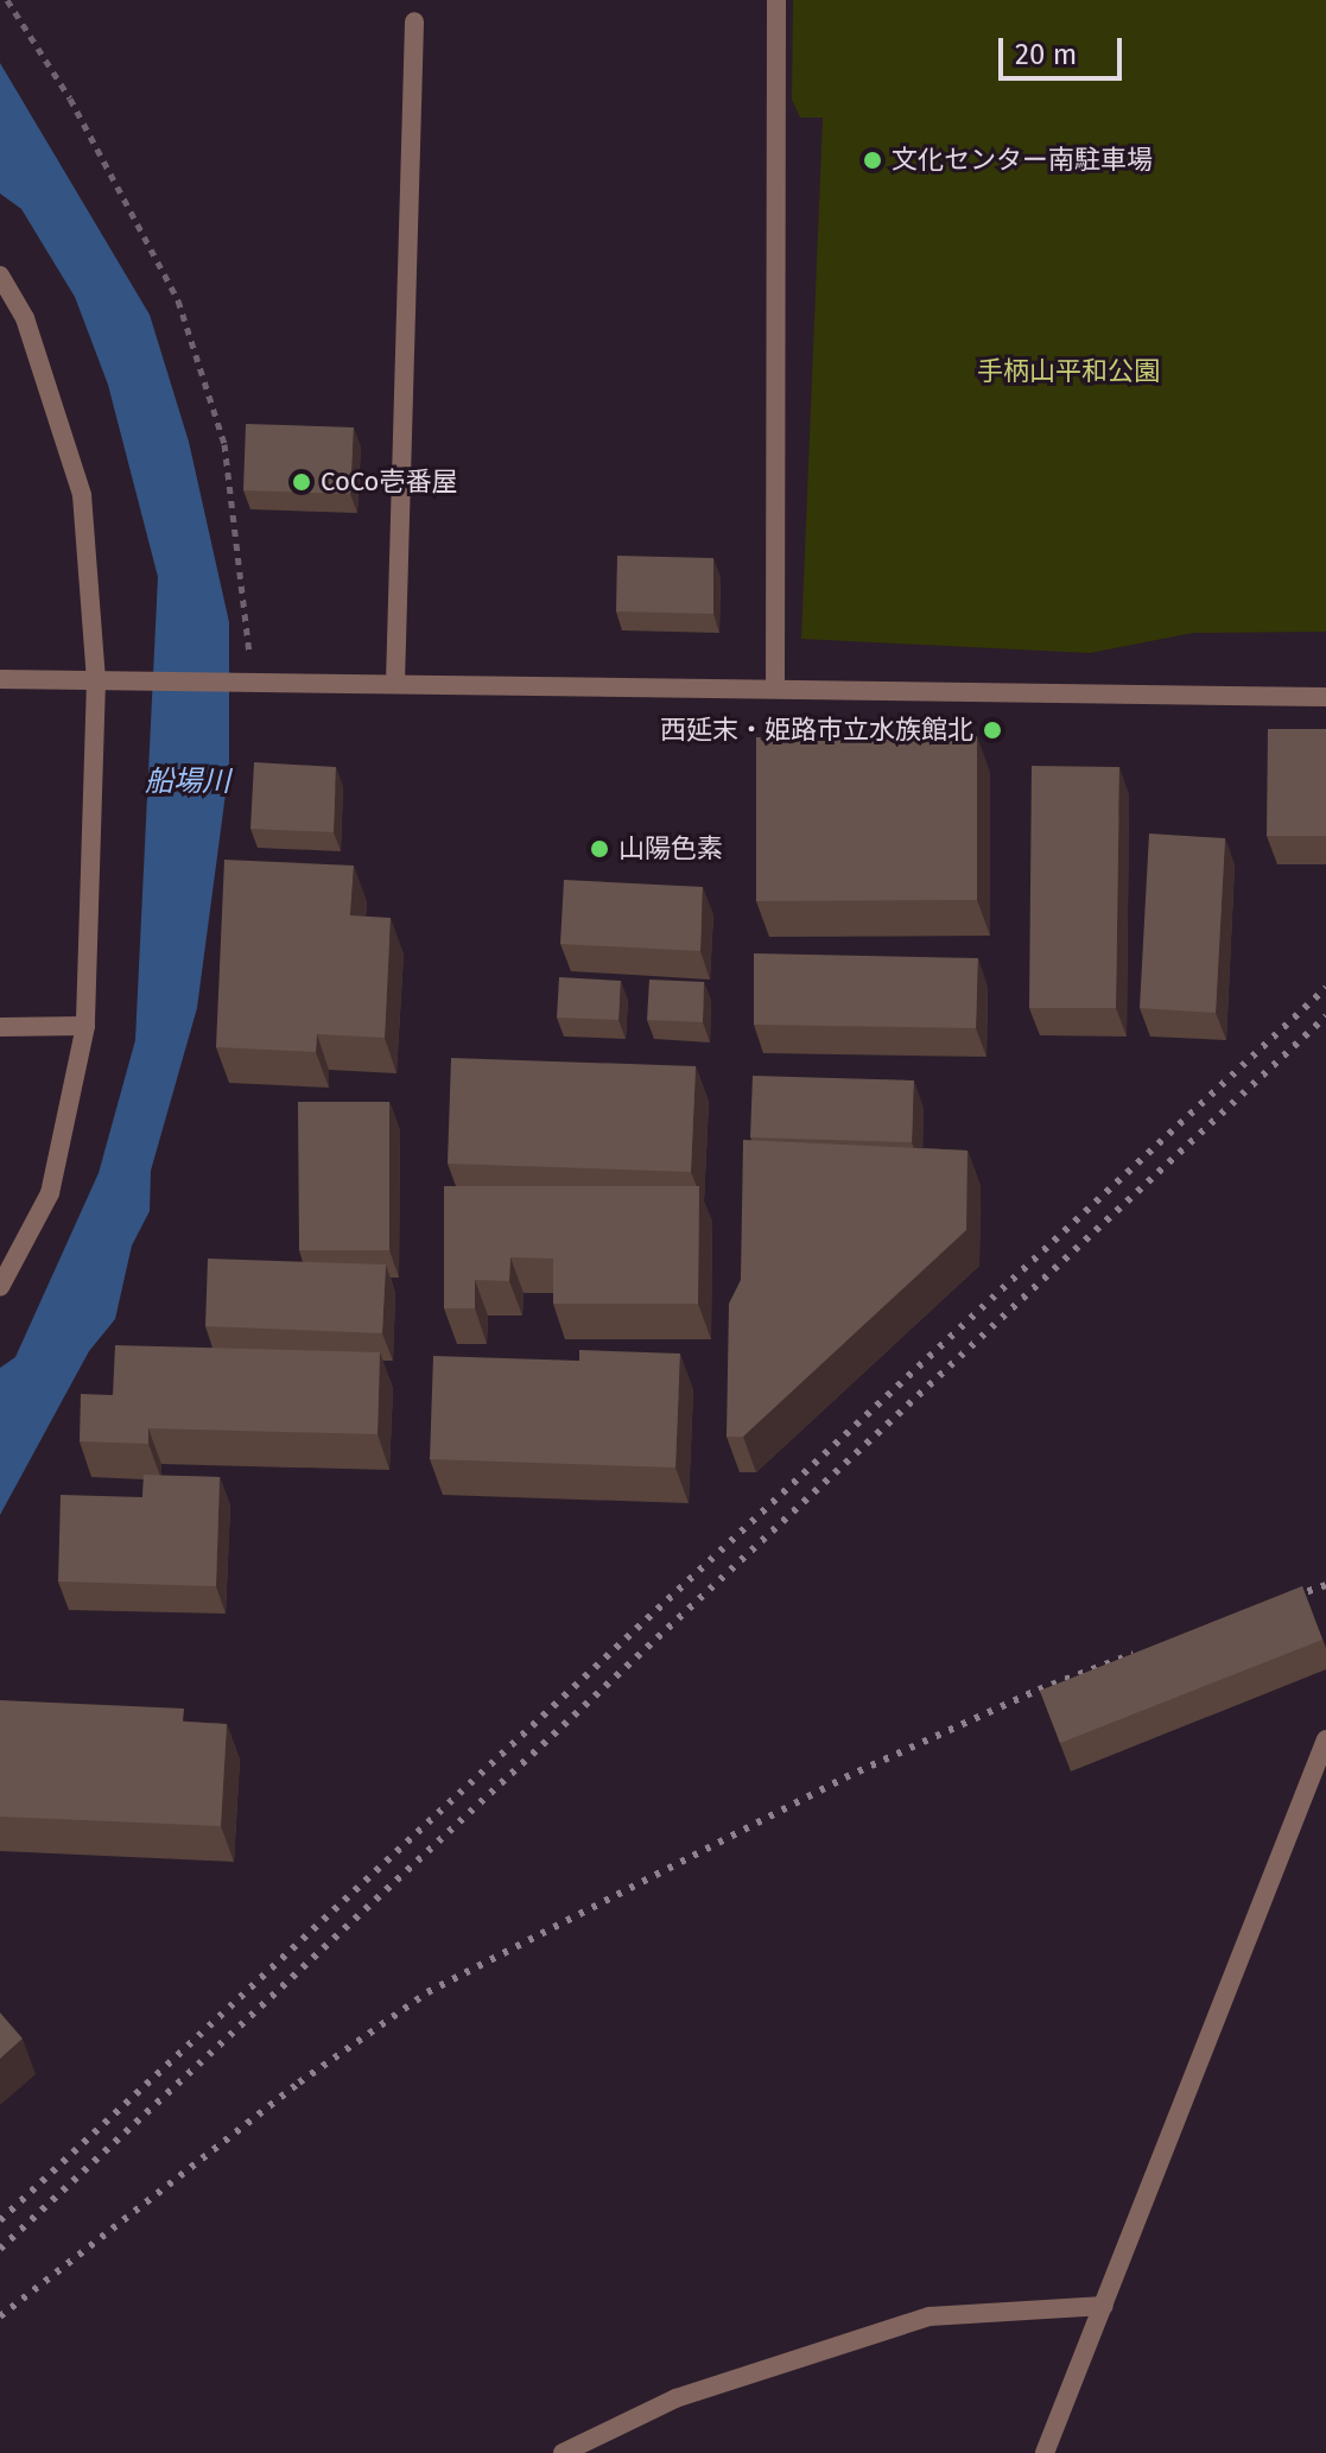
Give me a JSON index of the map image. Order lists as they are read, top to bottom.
{
  "water": ["船場川"],
  "parks": ["手柄山平和公園"],
  "places": [
    "文化センター南駐車場",
    "CoCo壱番屋",
    "西延末・姫路市立水族館北",
    "山陽色素"
  ],
  "scale_bar": "20 m"
}
